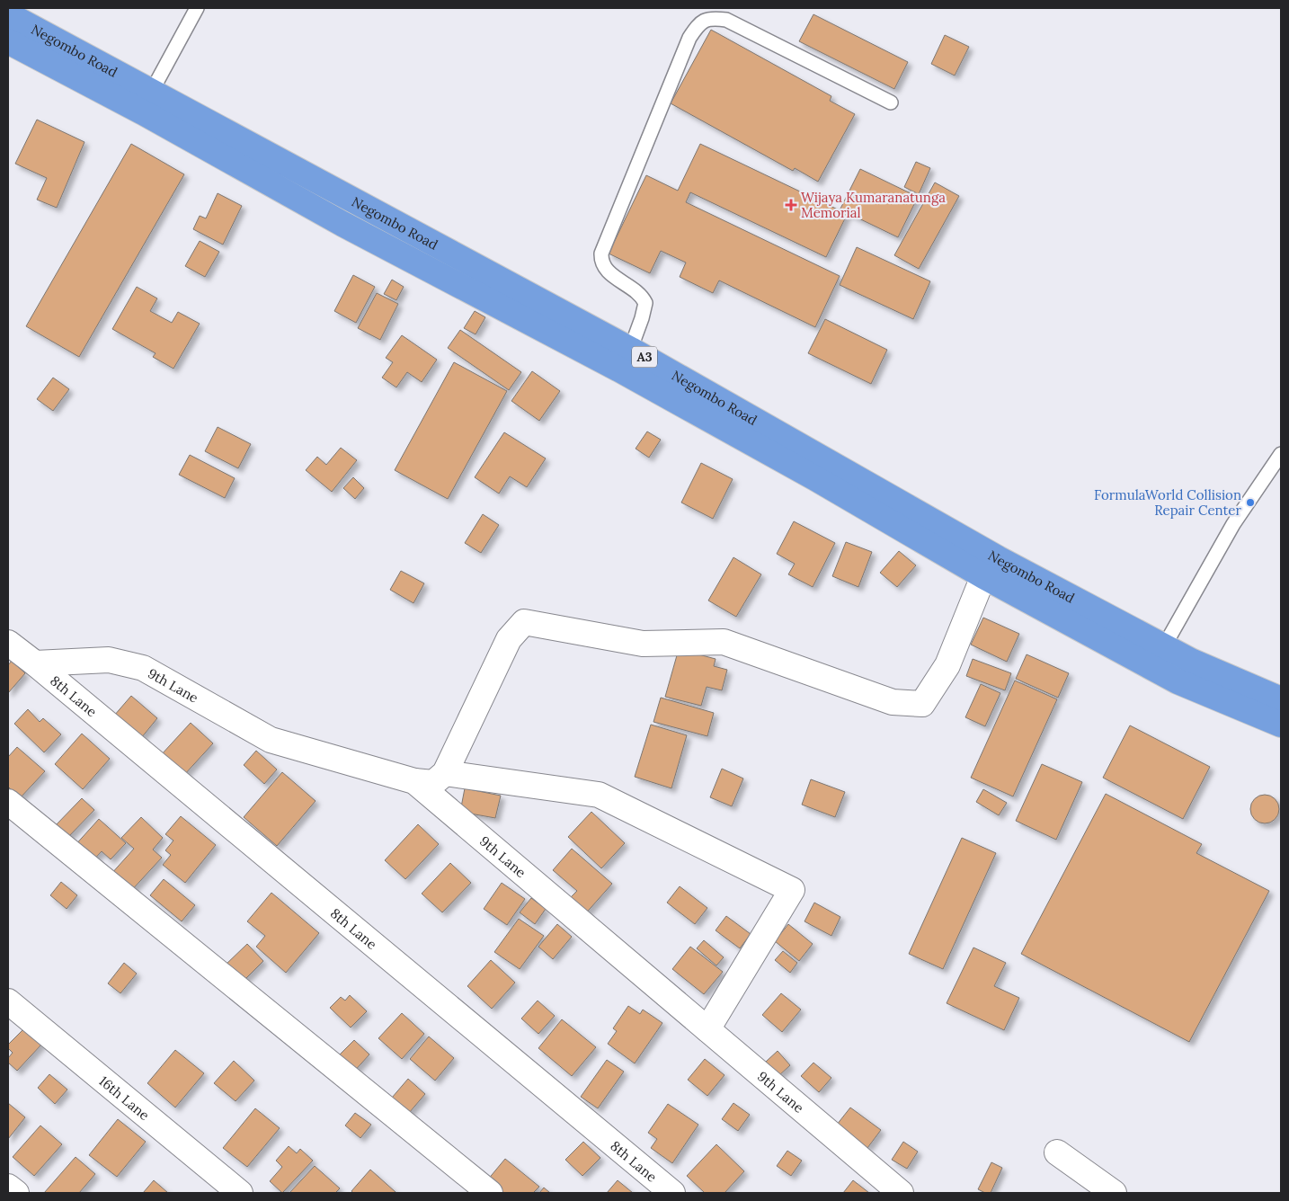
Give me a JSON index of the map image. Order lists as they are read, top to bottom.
{
  "streets": {
    "highway": ["Negombo Road", "A3"],
    "street": ["9th Lane", "8th Lane", "16th Lane"]
  },
  "crossings": [
    ["9th Lane", "8th Lane"]
  ],
  "places": {
    "health": ["Wijaya Kumaranatunga Memorial"],
    "other": ["FormulaWorld Collision Repair Center"]
  }
}
